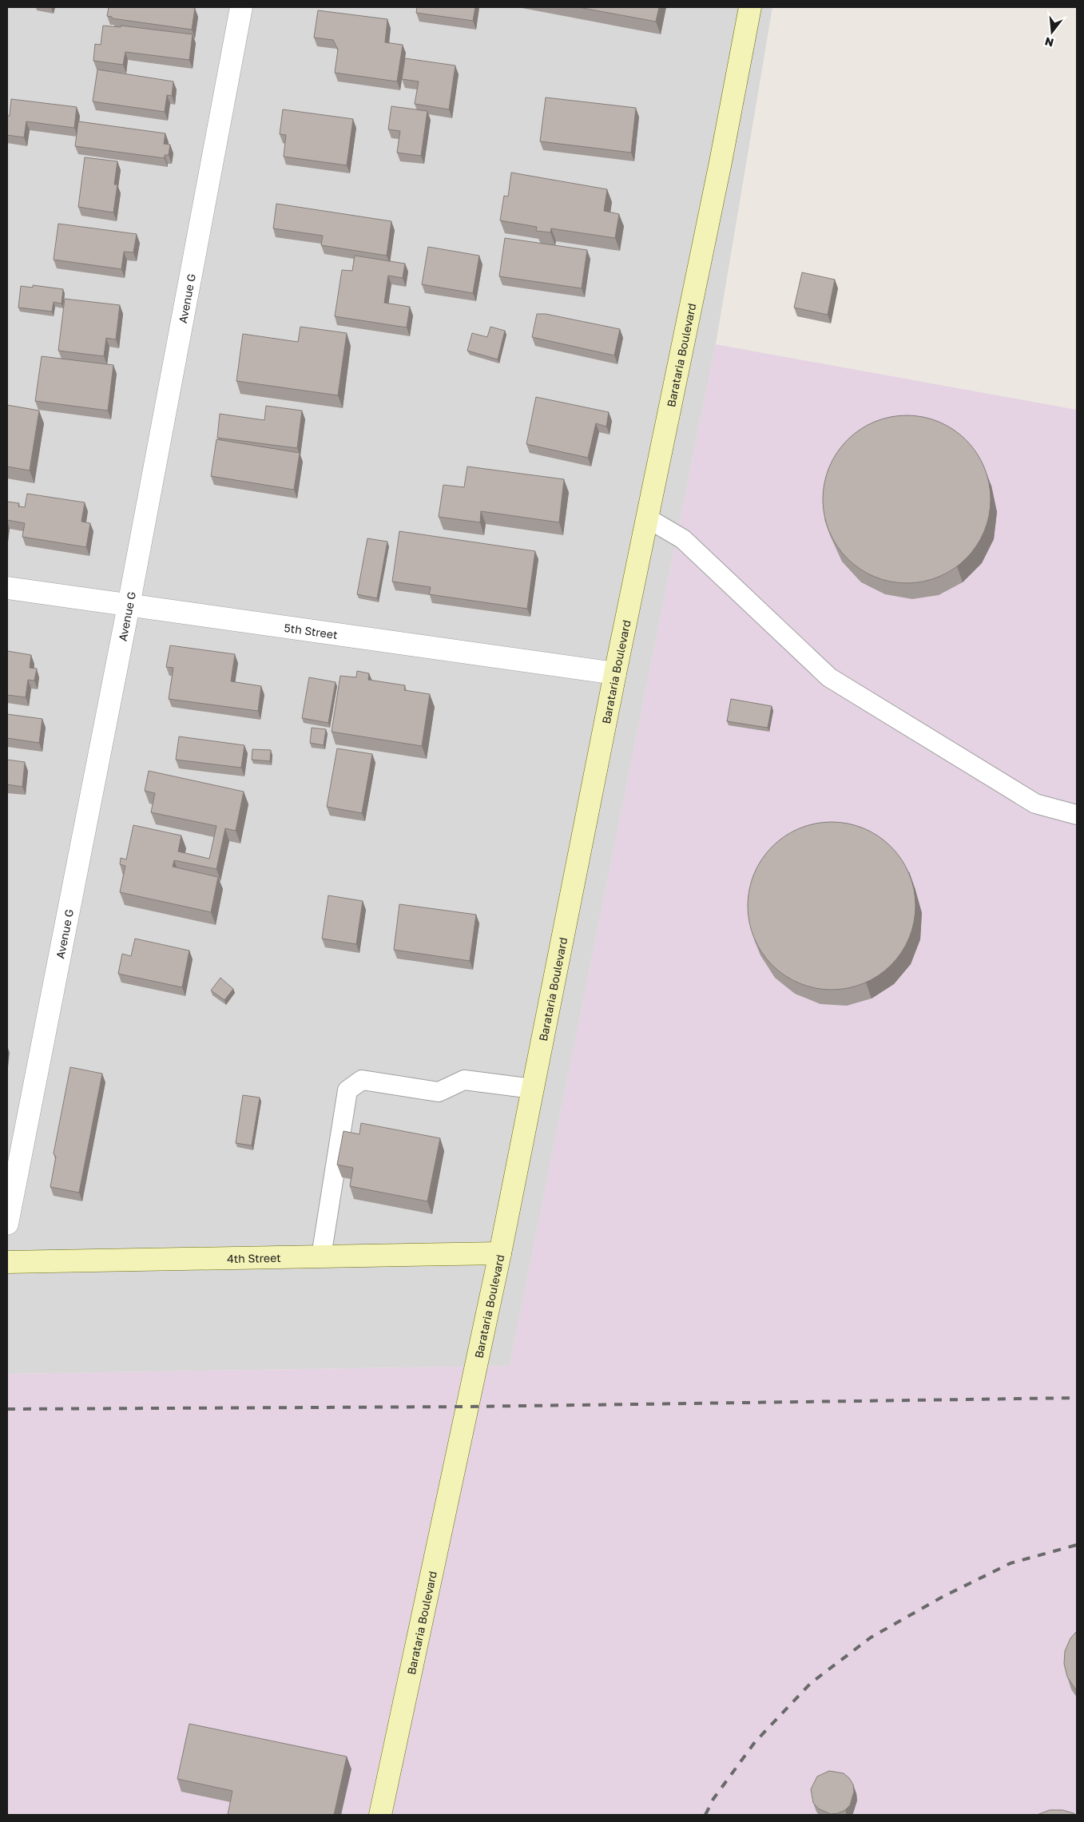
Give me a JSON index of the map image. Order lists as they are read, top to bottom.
{
  "streets": {
    "main road": ["Barataria Boulevard", "4th Street"],
    "street": ["Avenue G", "5th Street"]
  },
  "crossings": [
    ["Avenue G", "5th Street"],
    ["Barataria Boulevard", "5th Street"],
    ["Barataria Boulevard", "4th Street"]
  ],
  "north": "bottom"
}
